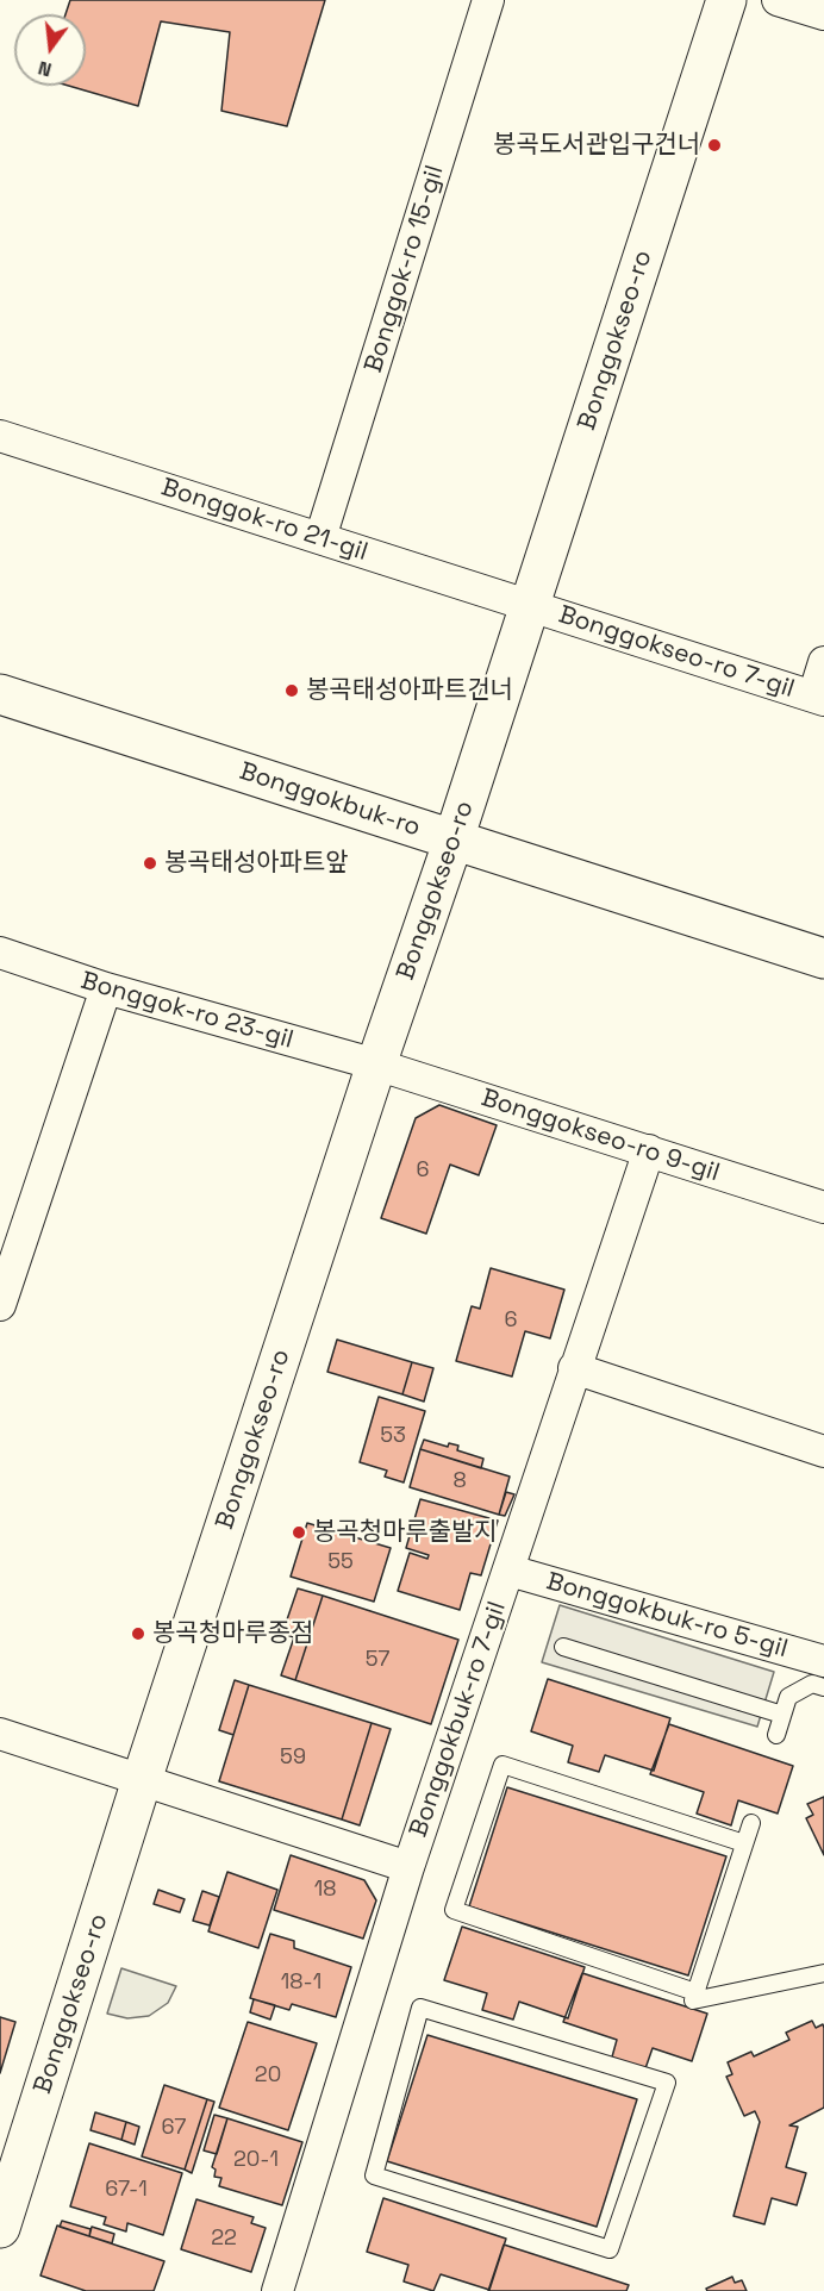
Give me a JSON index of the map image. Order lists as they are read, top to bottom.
{
  "streets": {
    "street": [
      "Bonggok-ro 15-gil",
      "Bonggokseo-ro",
      "Bonggok-ro 21-gil",
      "Bonggokseo-ro 7-gil",
      "Bonggokbuk-ro",
      "Bonggok-ro 23-gil",
      "Bonggokseo-ro 9-gil",
      "Bonggokbuk-ro 5-gil",
      "Bonggokbuk-ro 7-gil"
    ]
  },
  "crossings": [
    ["Bonggok-ro 15-gil", "Bonggok-ro 21-gil"],
    ["Bonggokseo-ro", "Bonggok-ro 21-gil"],
    ["Bonggokseo-ro", "Bonggokseo-ro 7-gil"],
    ["Bonggokseo-ro", "Bonggokbuk-ro"],
    ["Bonggokseo-ro", "Bonggok-ro 23-gil"],
    ["Bonggokseo-ro", "Bonggokseo-ro 9-gil"],
    ["Bonggok-ro 21-gil", "Bonggokseo-ro 7-gil"],
    ["Bonggok-ro 23-gil", "Bonggokseo-ro 9-gil"],
    ["Bonggokseo-ro 9-gil", "Bonggokbuk-ro 7-gil"],
    ["Bonggokbuk-ro 5-gil", "Bonggokbuk-ro 7-gil"]
  ],
  "places": [
    "봉곡도서관입구건너",
    "봉곡태성아파트건너",
    "봉곡태성아파트앞",
    "봉곡청마루출발지",
    "봉곡청마루종점"
  ],
  "house_numbers": [
    "6",
    "6",
    "53",
    "8",
    "55",
    "57",
    "59",
    "18",
    "18-1",
    "20",
    "67",
    "20-1",
    "67-1",
    "22"
  ],
  "north": "bottom"
}
